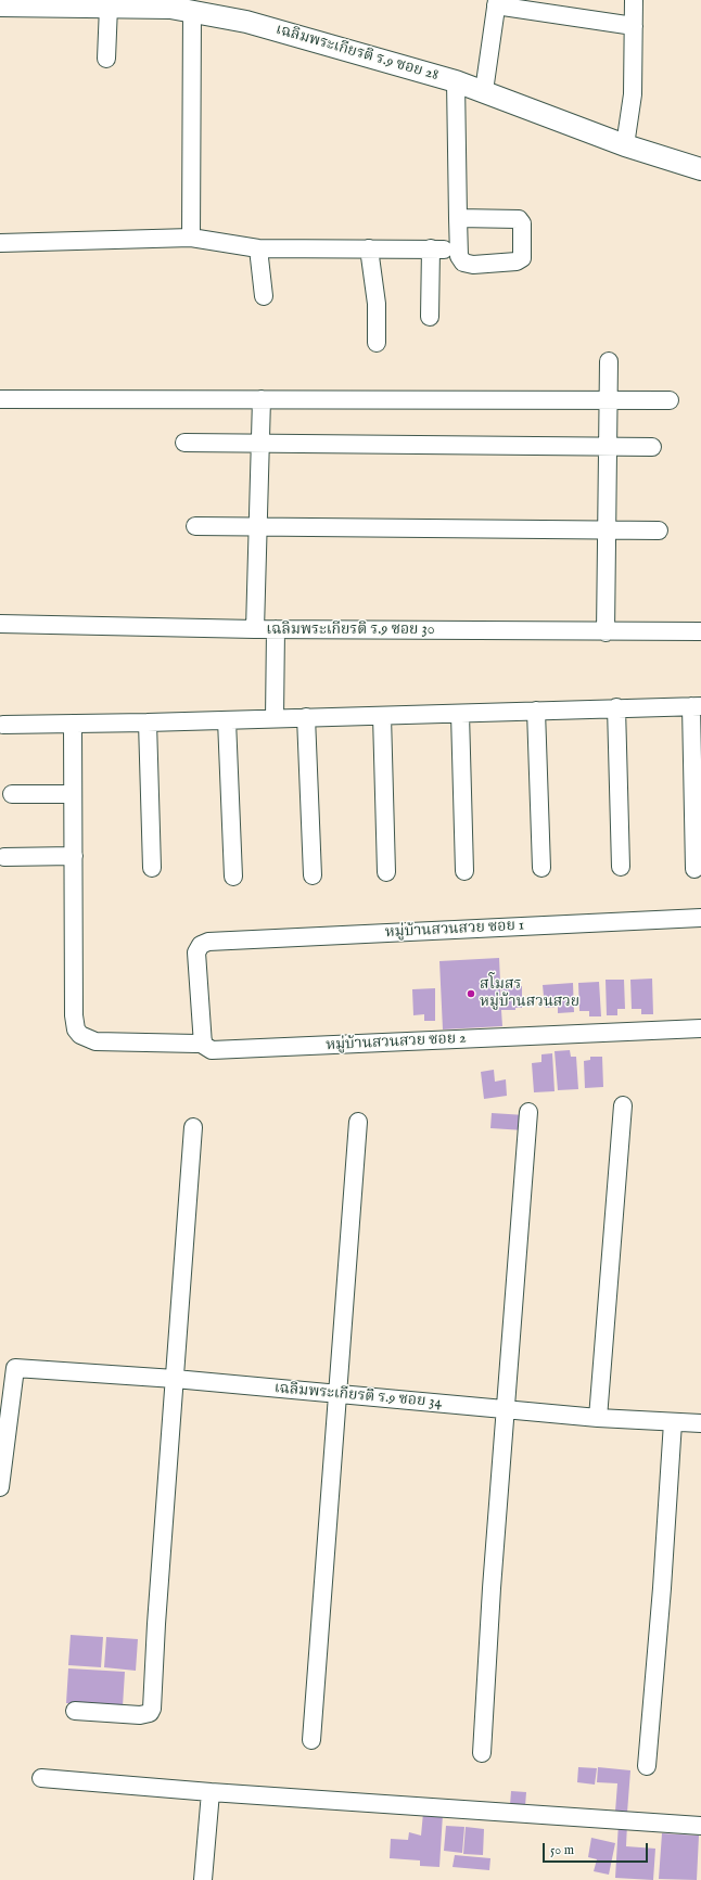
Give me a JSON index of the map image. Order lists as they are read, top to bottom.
{
  "streets": {
    "main road": ["เฉลิมพระเกียรติ ร.9 ซอย 28"],
    "street": [
      "เฉลิมพระเกียรติ ร.9 ซอย 30",
      "หมู่บ้านสวนสวย ซอย 1",
      "หมู่บ้านสวนสวย ซอย 2",
      "เฉลิมพระเกียรติ ร.9 ซอย 34"
    ]
  },
  "crossings": [
    ["หมู่บ้านสวนสวย ซอย 1", "หมู่บ้านสวนสวย ซอย 2"]
  ],
  "places": ["สโมสร หมู่บ้านสวนสวย"],
  "scale_bar": "50 m"
}
